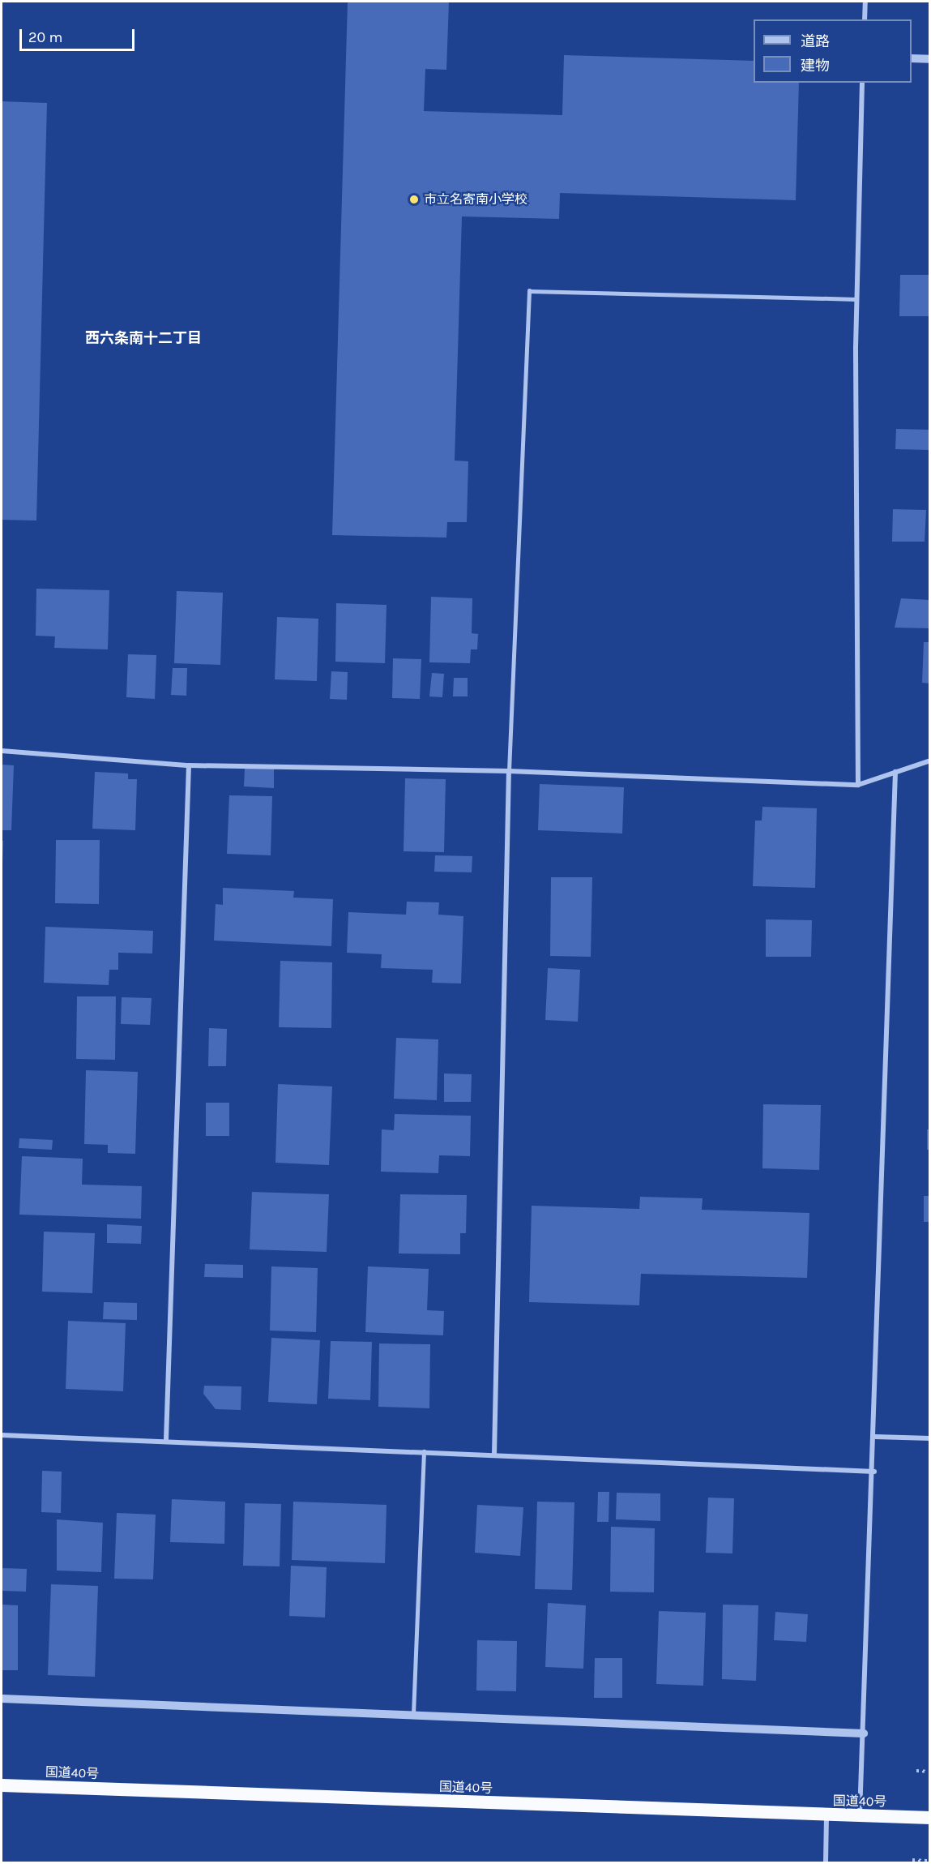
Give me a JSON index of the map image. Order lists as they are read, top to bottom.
{
  "streets": {
    "highway": ["国道40号"]
  },
  "districts": ["西六条南十二丁目"],
  "places": ["市立名寄南小学校"],
  "legend": ["道路", "建物"],
  "scale_bar": "20 m"
}
